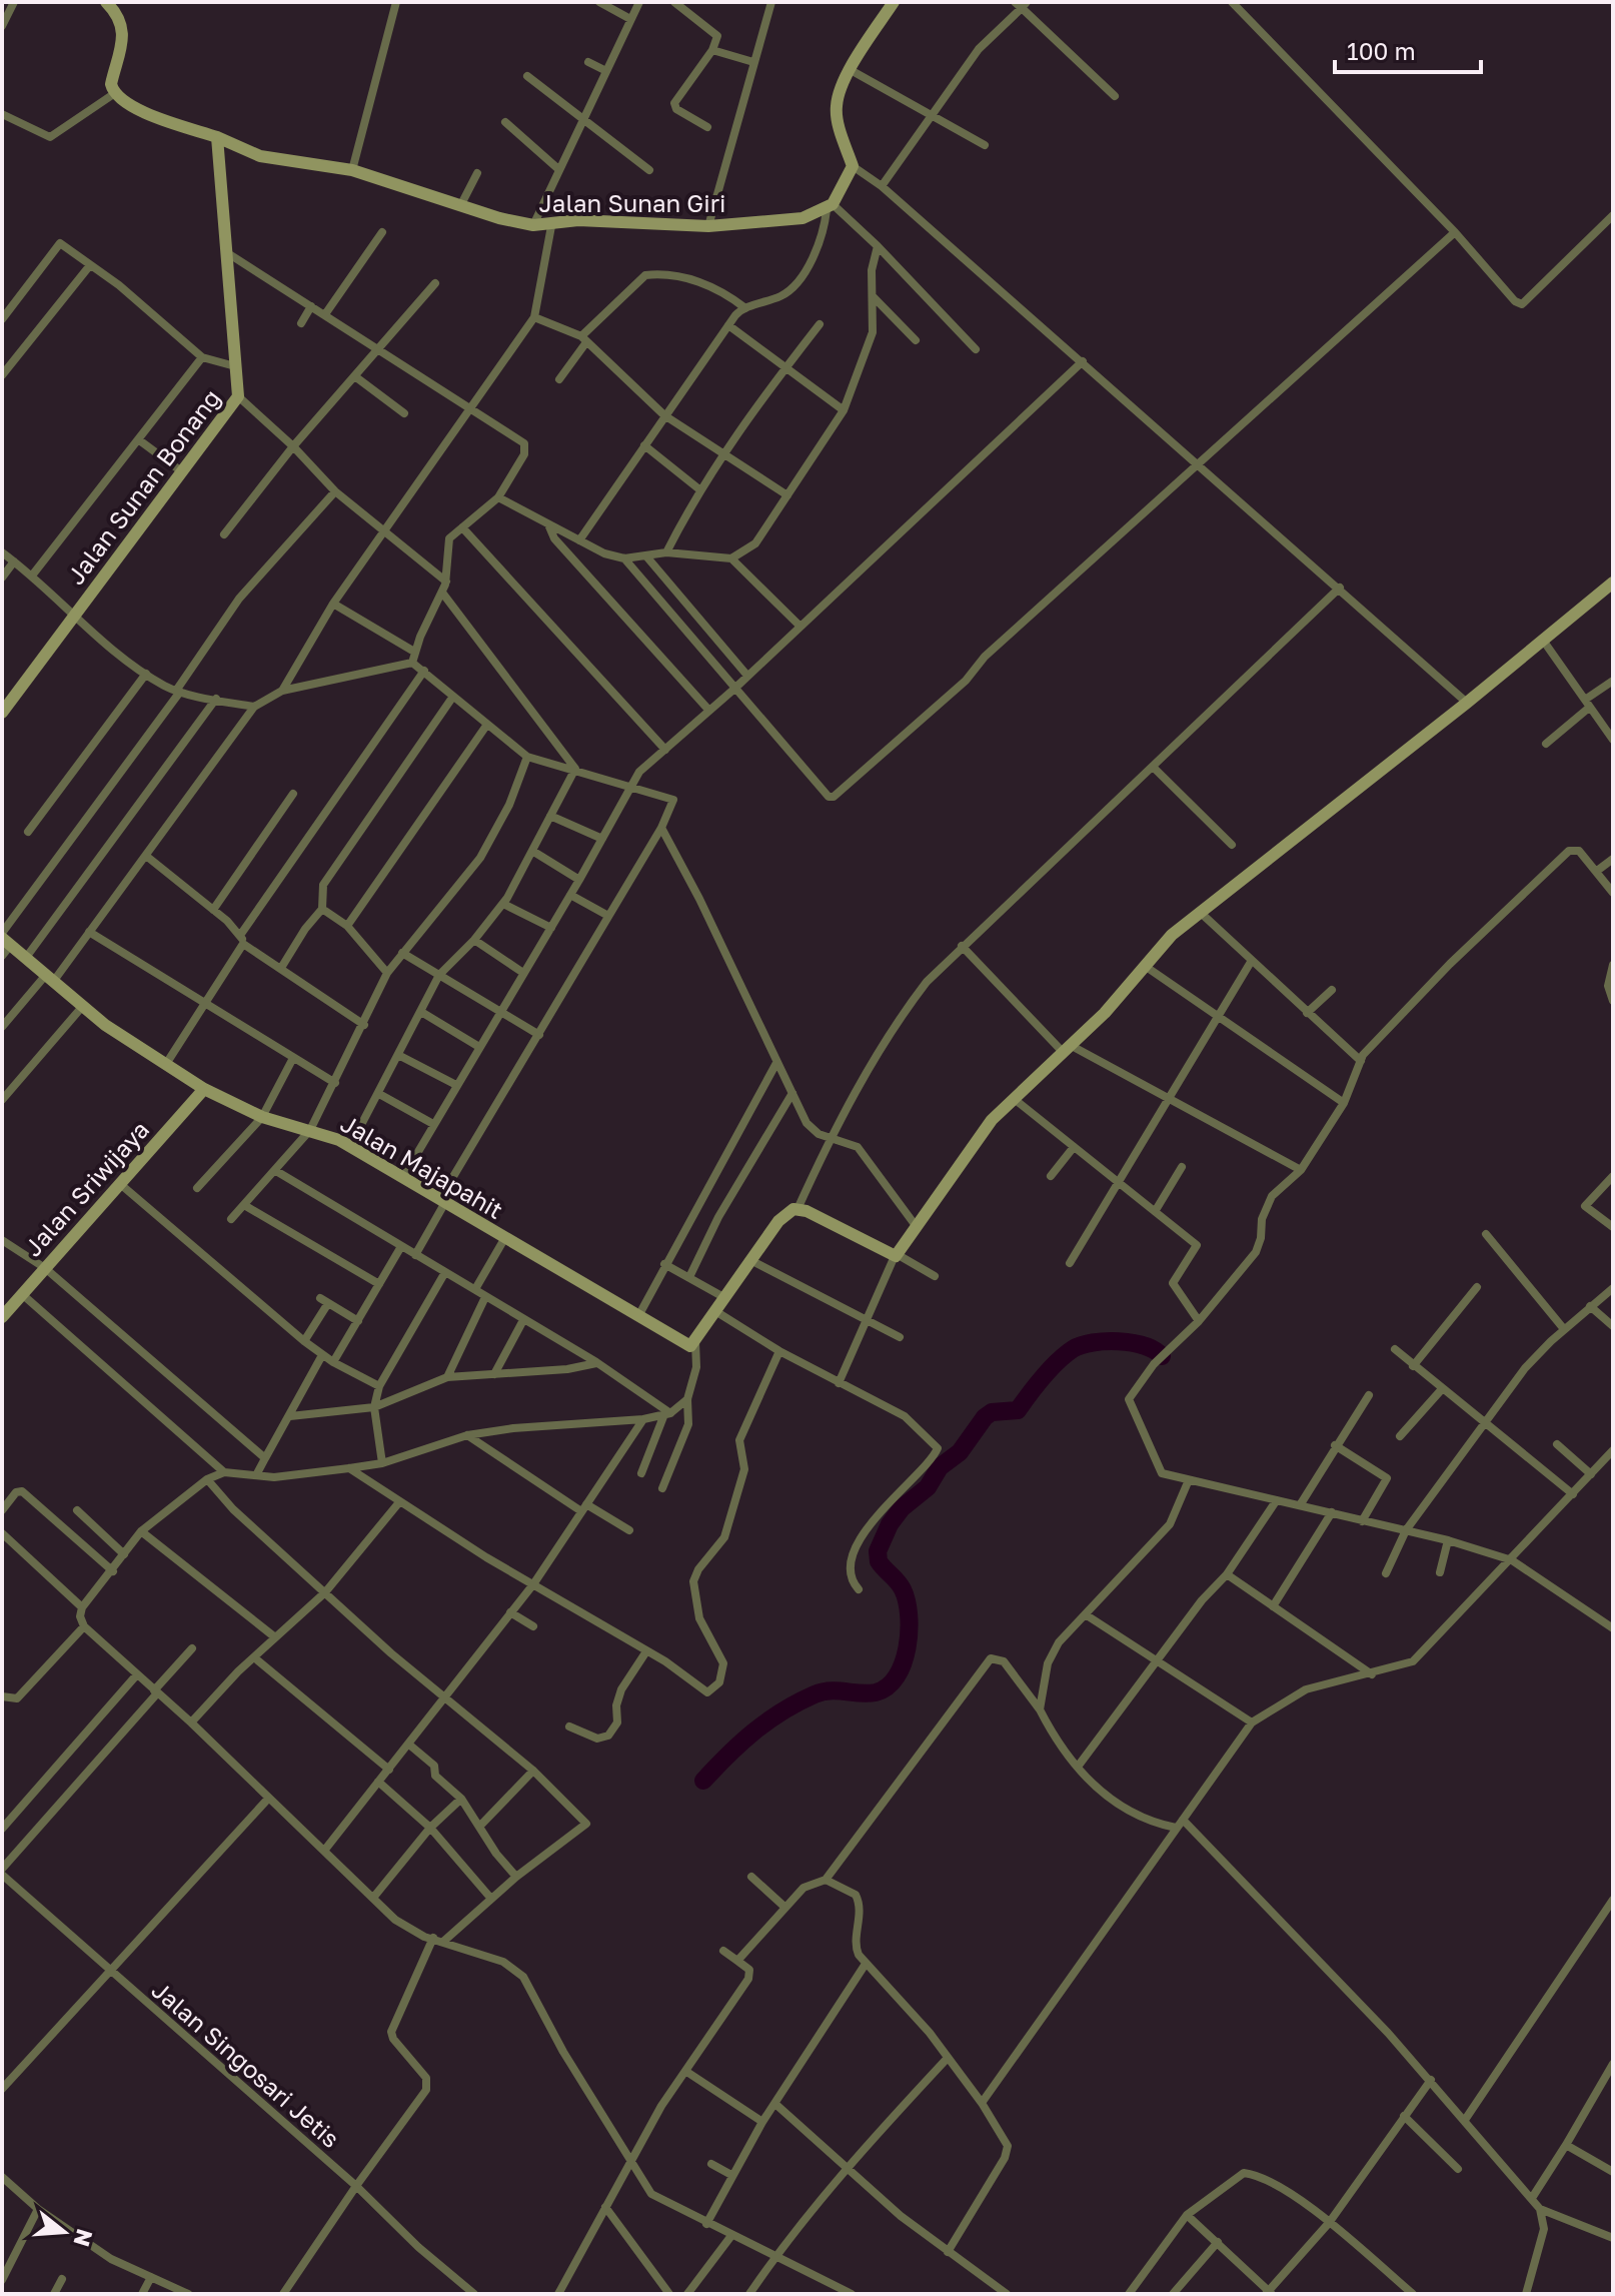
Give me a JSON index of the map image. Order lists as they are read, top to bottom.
{
  "streets": {
    "street": [
      "Jalan Sunan Giri",
      "Jalan Sunan Bonang",
      "Jalan Majapahit",
      "Jalan Sriwijaya",
      "Jalan Singosari Jetis"
    ]
  },
  "crossings": [
    ["Jalan Sunan Giri", "Jalan Sunan Bonang"],
    ["Jalan Majapahit", "Jalan Sriwijaya"]
  ],
  "scale_bar": "100 m",
  "north": "right"
}
